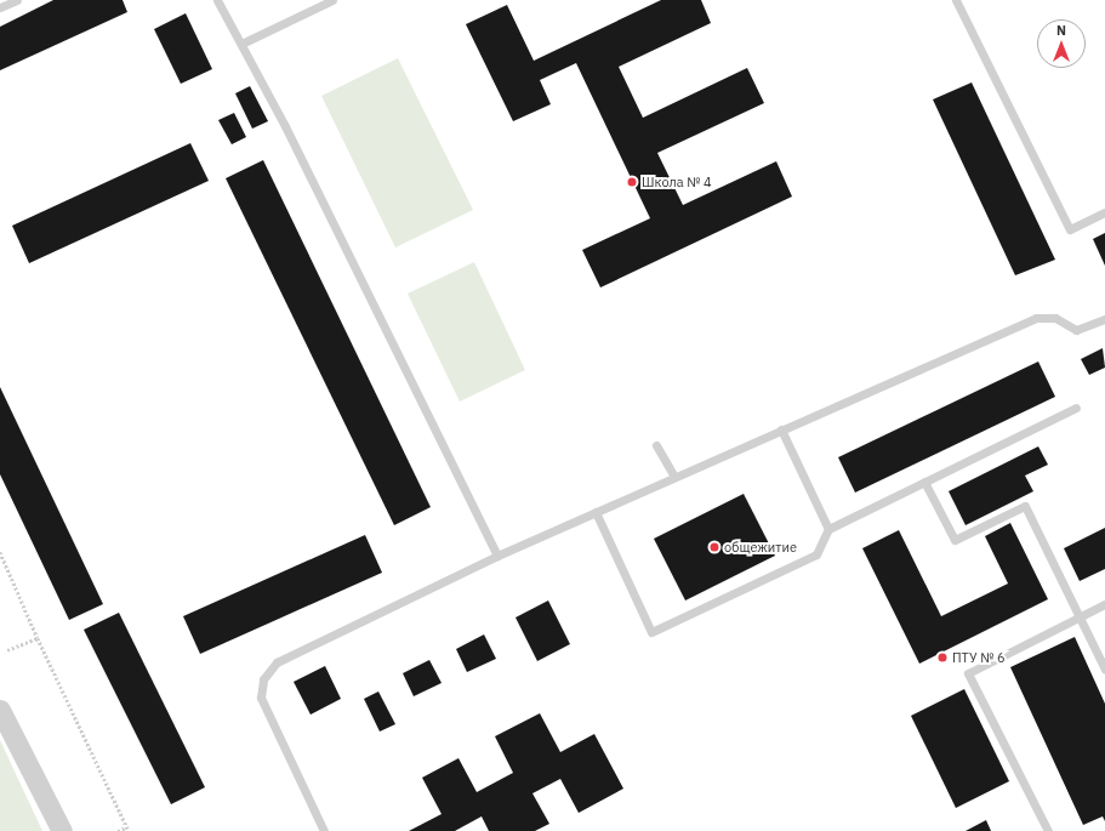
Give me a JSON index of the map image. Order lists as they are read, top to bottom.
{
  "places": ["Школа № 4", "общежитие", "ПТУ № 6"],
  "north": "top"
}
